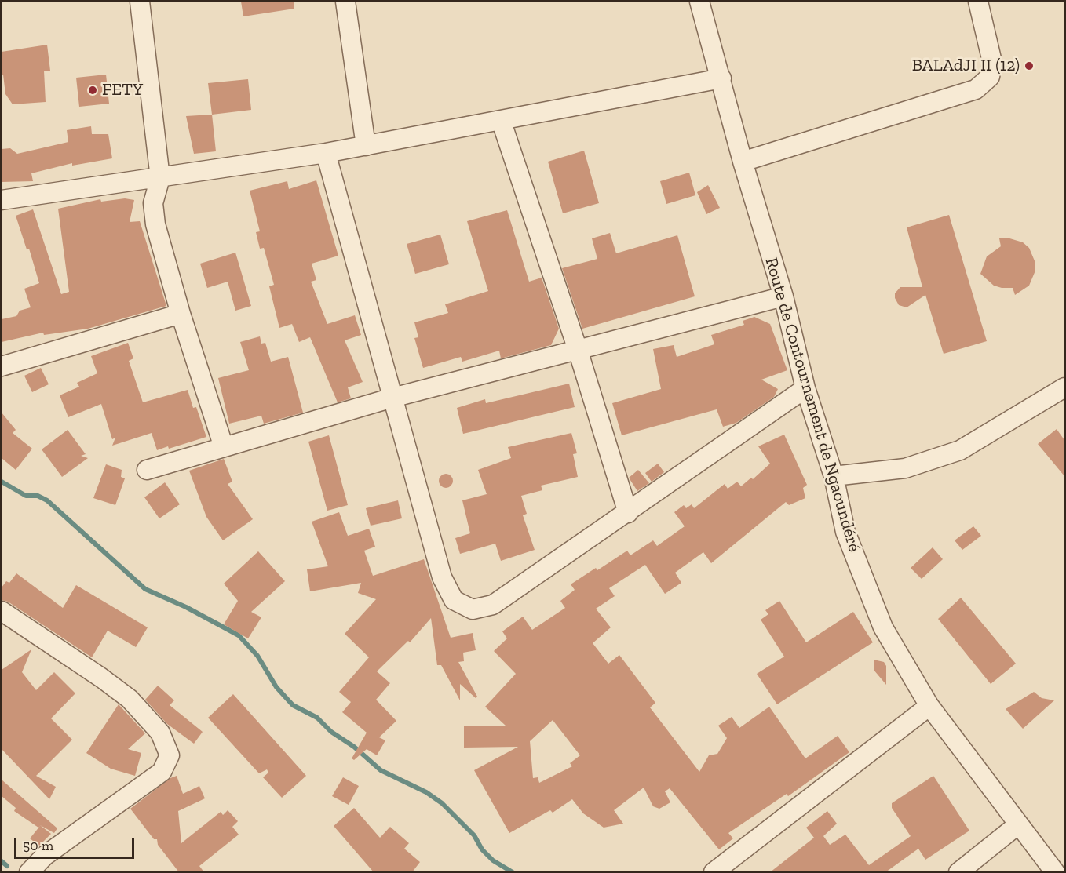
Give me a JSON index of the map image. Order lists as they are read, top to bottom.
{
  "streets": {
    "street": ["Route de Contournement de Ngaoundéré"]
  },
  "places": ["BALAdJI II (12)", "FETY"],
  "scale_bar": "50 m"
}
